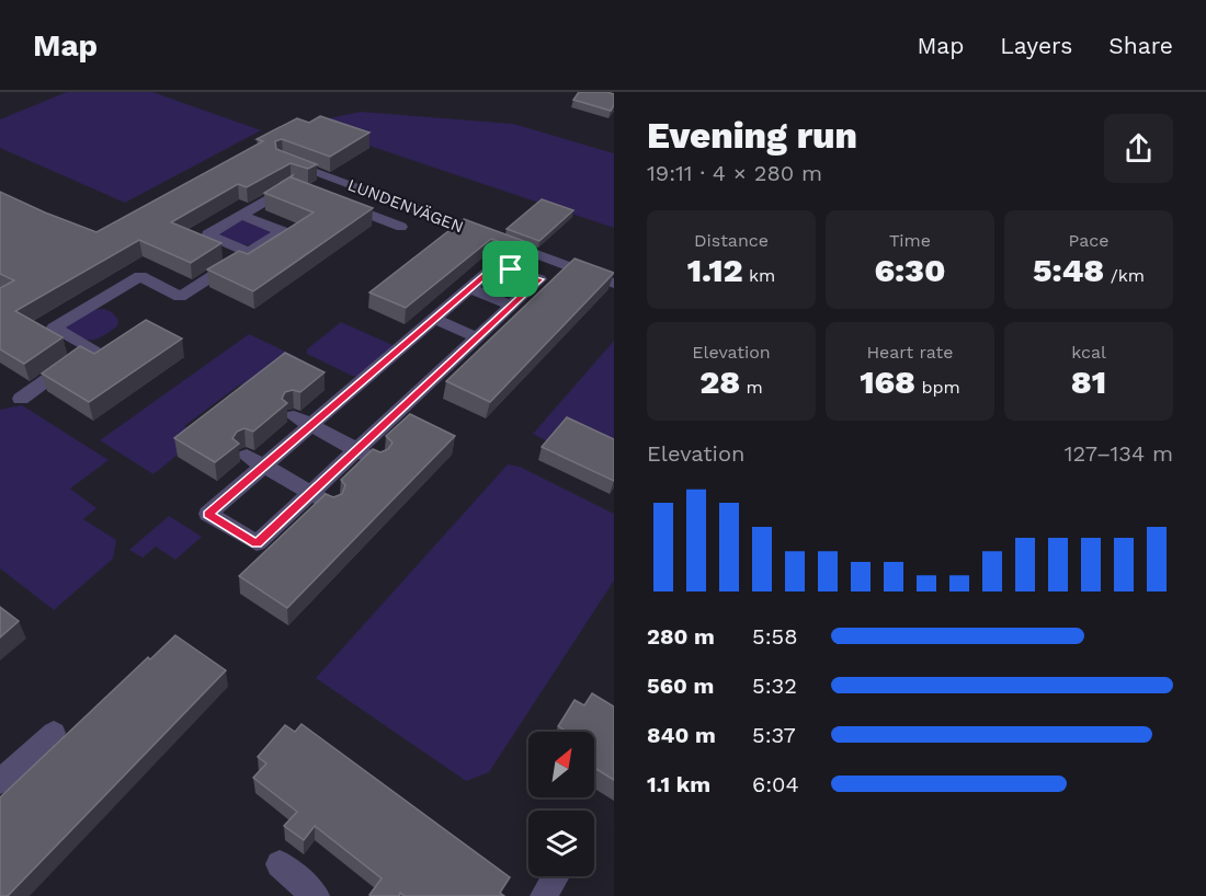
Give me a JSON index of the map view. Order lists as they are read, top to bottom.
{
  "streets": {
    "street": ["LUNDENVÄGEN"]
  },
  "north": "top right",
  "page": {
    "header": "Map",
    "nav": ["Map", "Layers", "Share"],
    "heading": ["Evening run", "19:11 · 4 × 280 m"],
    "stats": [
      ["Distance", "1.12 km"],
      ["Time", "6:30"],
      ["Pace", "5:48 /km"],
      ["Elevation", "28 m"],
      ["Heart rate", "168 bpm"],
      ["kcal", "81"]
    ],
    "chart": ["Elevation", "127–134 m"],
    "list": [
      {
        "name": "280 m",
        "note": "5:58"
      },
      {
        "name": "560 m",
        "note": "5:32"
      },
      {
        "name": "840 m",
        "note": "5:37"
      },
      {
        "name": "1.1 km",
        "note": "6:04"
      }
    ]
  }
}
